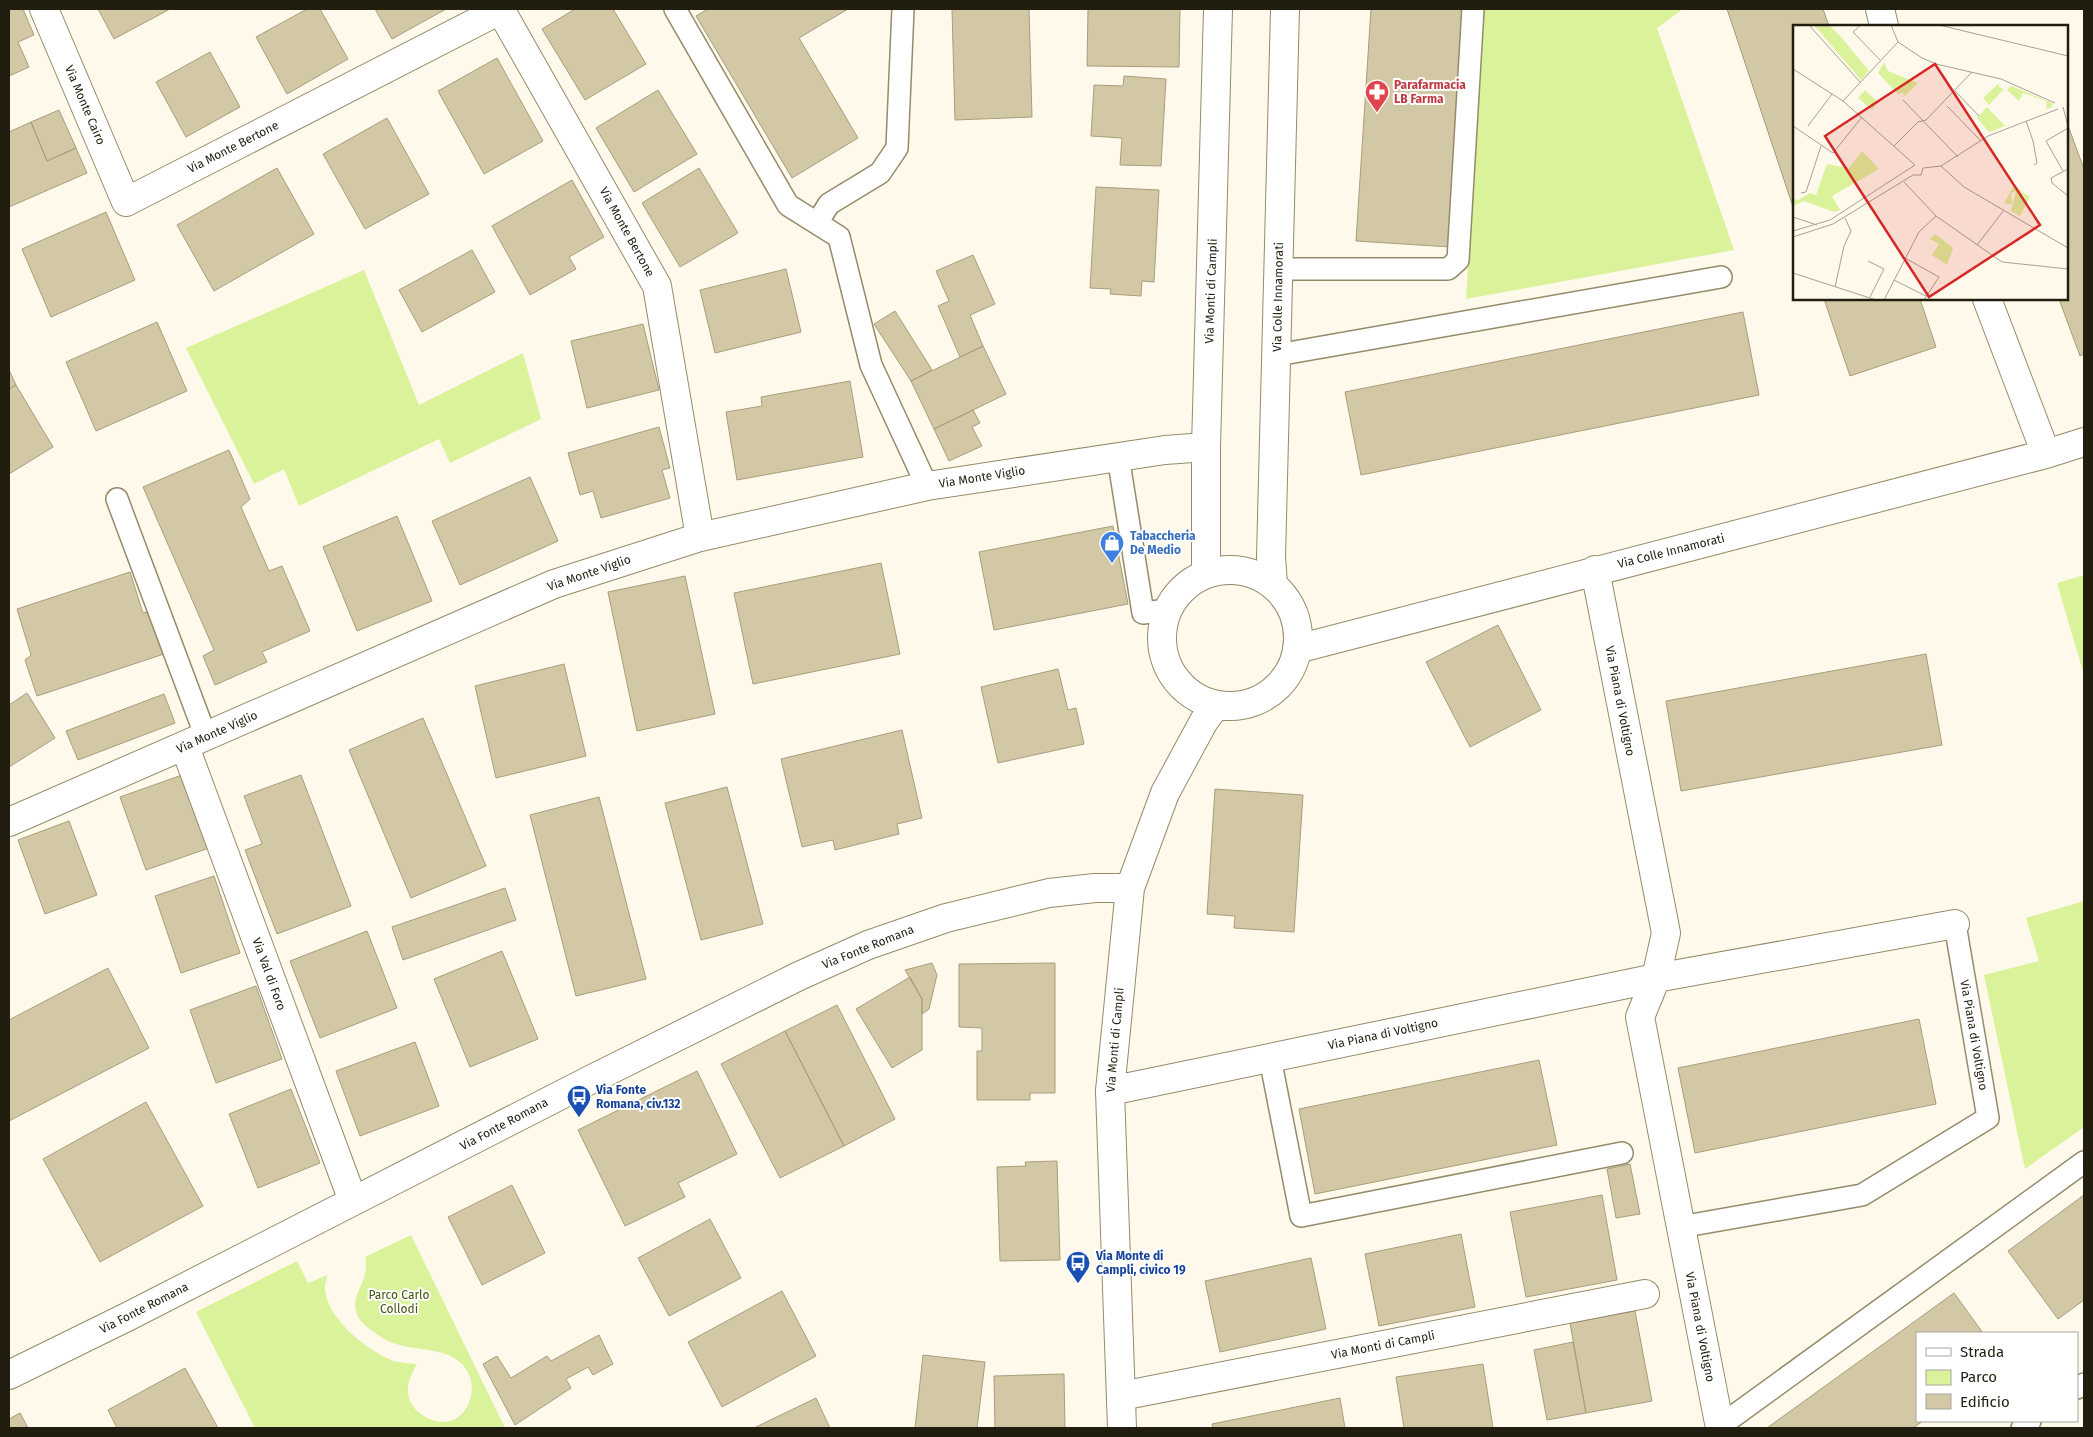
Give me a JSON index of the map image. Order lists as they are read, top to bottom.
{
  "streets": {
    "street": [
      "Via Monte Cairo",
      "Via Monte Bertone",
      "Via Monti di Campli",
      "Via Colle Innamorati",
      "Via Monte Viglio",
      "Via Piana di Voltigno",
      "Via Fonte Romana",
      "Via Val di Foro"
    ]
  },
  "crossings": [
    ["Via Monte Cairo", "Via Monte Bertone"],
    ["Via Monte Bertone", "Via Monte Viglio"],
    ["Via Monti di Campli", "Via Colle Innamorati"],
    ["Via Monti di Campli", "Via Monte Viglio"],
    ["Via Monti di Campli", "Via Piana di Voltigno"],
    ["Via Monti di Campli", "Via Fonte Romana"],
    ["Via Colle Innamorati", "Via Piana di Voltigno"],
    ["Via Monte Viglio", "Via Val di Foro"],
    ["Via Fonte Romana", "Via Val di Foro"]
  ],
  "parks": ["Parco Carlo Collodi"],
  "places": {
    "pharmacy": ["Parafarmacia LB Farma"],
    "shop": ["Tabaccheria De Medio"],
    "bus stop": ["Via Fonte Romana, civ.132", "Via Monte di Campli, civico 19"]
  },
  "legend": ["Strada", "Parco", "Edificio"]
}
